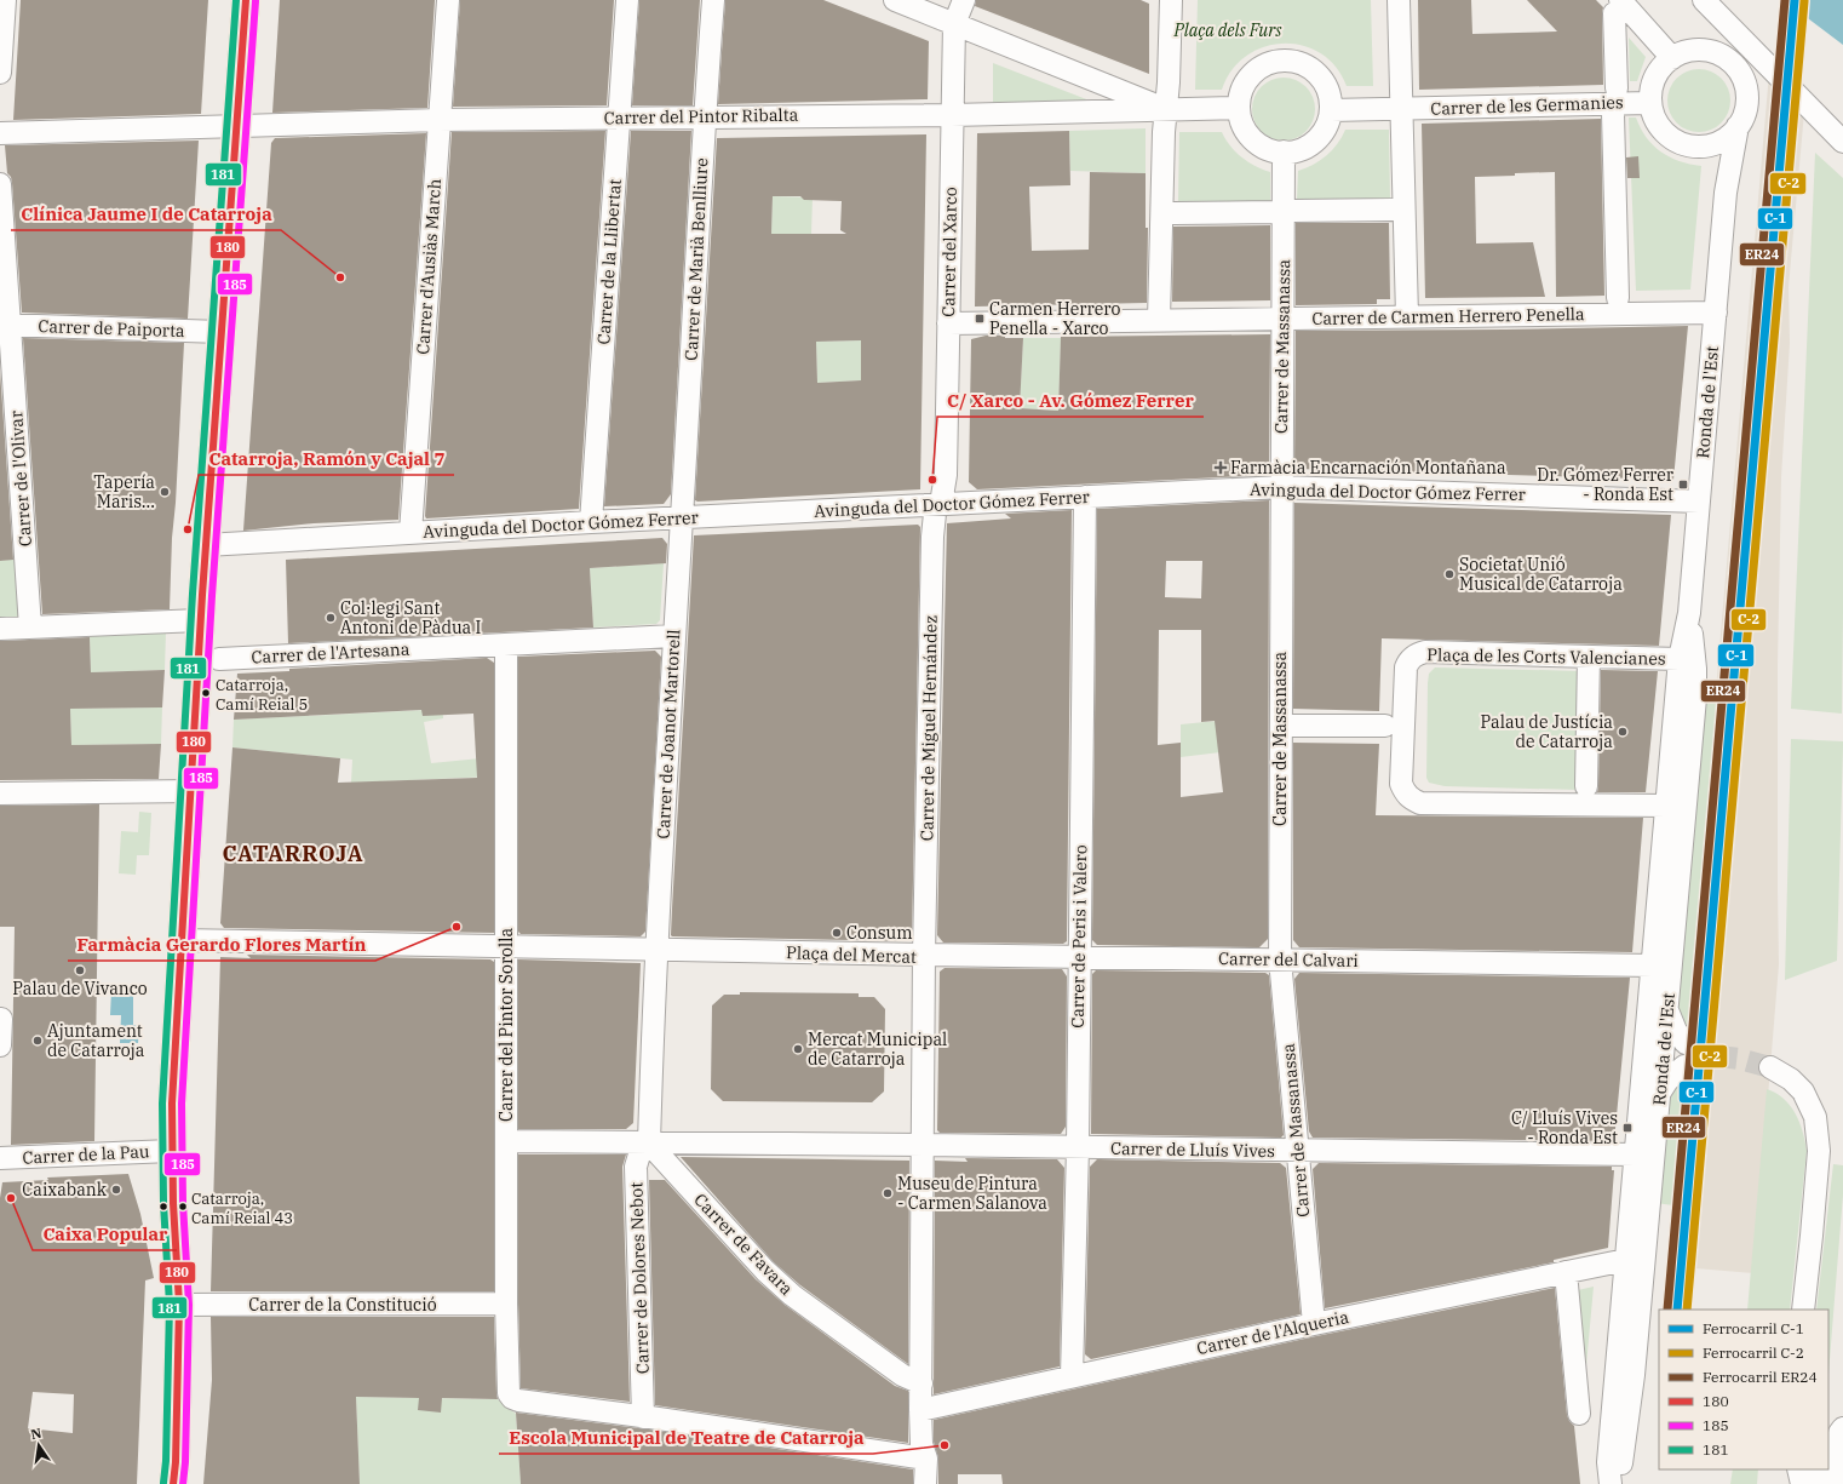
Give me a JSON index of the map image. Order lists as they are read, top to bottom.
{
  "streets": {
    "street": [
      "Carrer de les Germanies",
      "Carrer del Pintor Ribalta",
      "Carrer del Xarco",
      "Carrer de Marià Benlliure",
      "Carrer de la Llibertat",
      "Carrer d'Ausiàs March",
      "Carrer de Carmen Herrero Penella",
      "Carrer de Paiporta",
      "Carrer de Massanassa",
      "Ronda de l'Est",
      "Carrer de l'Olivar",
      "Avinguda del Doctor Gómez Ferrer",
      "Carrer de l'Artesana",
      "Plaça de les Corts Valencianes",
      "Carrer de Miguel Hernández",
      "Carrer de Joanot Martorell",
      "Carrer de Peris i Valero",
      "Plaça del Mercat",
      "Carrer del Calvari",
      "Carrer del Pintor Sorolla",
      "Carrer de Lluís Vives",
      "Carrer de la Pau",
      "Carrer de Favara",
      "Carrer de Dolores Nebot",
      "Carrer de la Constitució",
      "Carrer de l'Alqueria"
    ]
  },
  "crossings": [
    ["Carrer de les Germanies", "Ronda de l'Est"],
    ["Carrer del Pintor Ribalta", "Carrer del Xarco"],
    ["Carrer del Pintor Ribalta", "Carrer de Marià Benlliure"],
    ["Carrer del Pintor Ribalta", "Carrer de la Llibertat"],
    ["Carrer del Pintor Ribalta", "Carrer d'Ausiàs March"],
    ["Carrer del Xarco", "Carrer de Carmen Herrero Penella"],
    ["Carrer del Xarco", "Avinguda del Doctor Gómez Ferrer"],
    ["Carrer del Xarco", "Carrer de Miguel Hernández"],
    ["Carrer de Marià Benlliure", "Avinguda del Doctor Gómez Ferrer"],
    ["Carrer de Marià Benlliure", "Carrer de Joanot Martorell"],
    ["Carrer de la Llibertat", "Avinguda del Doctor Gómez Ferrer"],
    ["Carrer d'Ausiàs March", "Avinguda del Doctor Gómez Ferrer"],
    ["Carrer de Carmen Herrero Penella", "Carrer de Massanassa"],
    ["Carrer de Carmen Herrero Penella", "Ronda de l'Est"],
    ["Carrer de Paiporta", "Carrer de l'Olivar"],
    ["Carrer de Massanassa", "Avinguda del Doctor Gómez Ferrer"],
    ["Carrer de Massanassa", "Carrer del Calvari"],
    ["Carrer de Massanassa", "Carrer de Lluís Vives"],
    ["Carrer de Massanassa", "Carrer de l'Alqueria"],
    ["Ronda de l'Est", "Avinguda del Doctor Gómez Ferrer"],
    ["Ronda de l'Est", "Plaça de les Corts Valencianes"],
    ["Ronda de l'Est", "Carrer del Calvari"],
    ["Ronda de l'Est", "Carrer de Lluís Vives"],
    ["Ronda de l'Est", "Carrer de l'Alqueria"],
    ["Avinguda del Doctor Gómez Ferrer", "Carrer de Miguel Hernández"],
    ["Avinguda del Doctor Gómez Ferrer", "Carrer de Joanot Martorell"],
    ["Avinguda del Doctor Gómez Ferrer", "Carrer de Peris i Valero"],
    ["Carrer de l'Artesana", "Carrer de Joanot Martorell"],
    ["Carrer de l'Artesana", "Carrer del Pintor Sorolla"],
    ["Carrer de Miguel Hernández", "Plaça del Mercat"],
    ["Carrer de Miguel Hernández", "Carrer del Calvari"],
    ["Carrer de Joanot Martorell", "Plaça del Mercat"],
    ["Carrer de Peris i Valero", "Carrer del Calvari"],
    ["Carrer de Peris i Valero", "Carrer de Lluís Vives"],
    ["Carrer de Peris i Valero", "Carrer de l'Alqueria"],
    ["Plaça del Mercat", "Carrer del Calvari"],
    ["Plaça del Mercat", "Carrer del Pintor Sorolla"],
    ["Plaça del Mercat", "Carrer de Lluís Vives"],
    ["Plaça del Mercat", "Carrer de Favara"],
    ["Plaça del Mercat", "Carrer de l'Alqueria"],
    ["Carrer del Pintor Sorolla", "Carrer de Dolores Nebot"],
    ["Carrer del Pintor Sorolla", "Carrer de la Constitució"],
    ["Carrer de Favara", "Carrer de Dolores Nebot"]
  ],
  "districts": ["CATARROJA"],
  "parks": ["Plaça dels Furs"],
  "places": {
    "other": [
      "Clínica Jaume I de Catarroja",
      "C/ Xarco - Av. Gómez Ferrer",
      "Tapería Maris...",
      "Catarroja, Ramón y Cajal 7",
      "Societat Unió Musical de Catarroja",
      "Col·legi Sant Antoni de Pàdua I",
      "Catarroja, Camí Reial 5",
      "Palau de Justícia de Catarroja",
      "Farmàcia Gerardo Flores Martín",
      "Consum",
      "Palau de Vivanco",
      "Ajuntament de Catarroja",
      "Mercat Municipal de Catarroja",
      "Caixabank",
      "Museu de Pintura - Carmen Salanova",
      "Caixa Popular",
      "Catarroja, Camí Reial 43",
      "Escola Municipal de Teatre de Catarroja"
    ],
    "transit": ["Carmen Herrero Penella - Xarco", "Dr. Gómez Ferrer - Ronda Est", "C/ Lluís Vives - Ronda Est"],
    "health": ["Farmàcia Encarnación Montañana"]
  },
  "lines": [
    "rail line C-1",
    "rail line ER24",
    "transit line 180",
    "transit line 181",
    "rail line C-2",
    "transit line 185"
  ],
  "legend": [
    "Ferrocarril C-1",
    "Ferrocarril C-2",
    "Ferrocarril ER24",
    "180",
    "185",
    "181"
  ],
  "north": "top"
}
